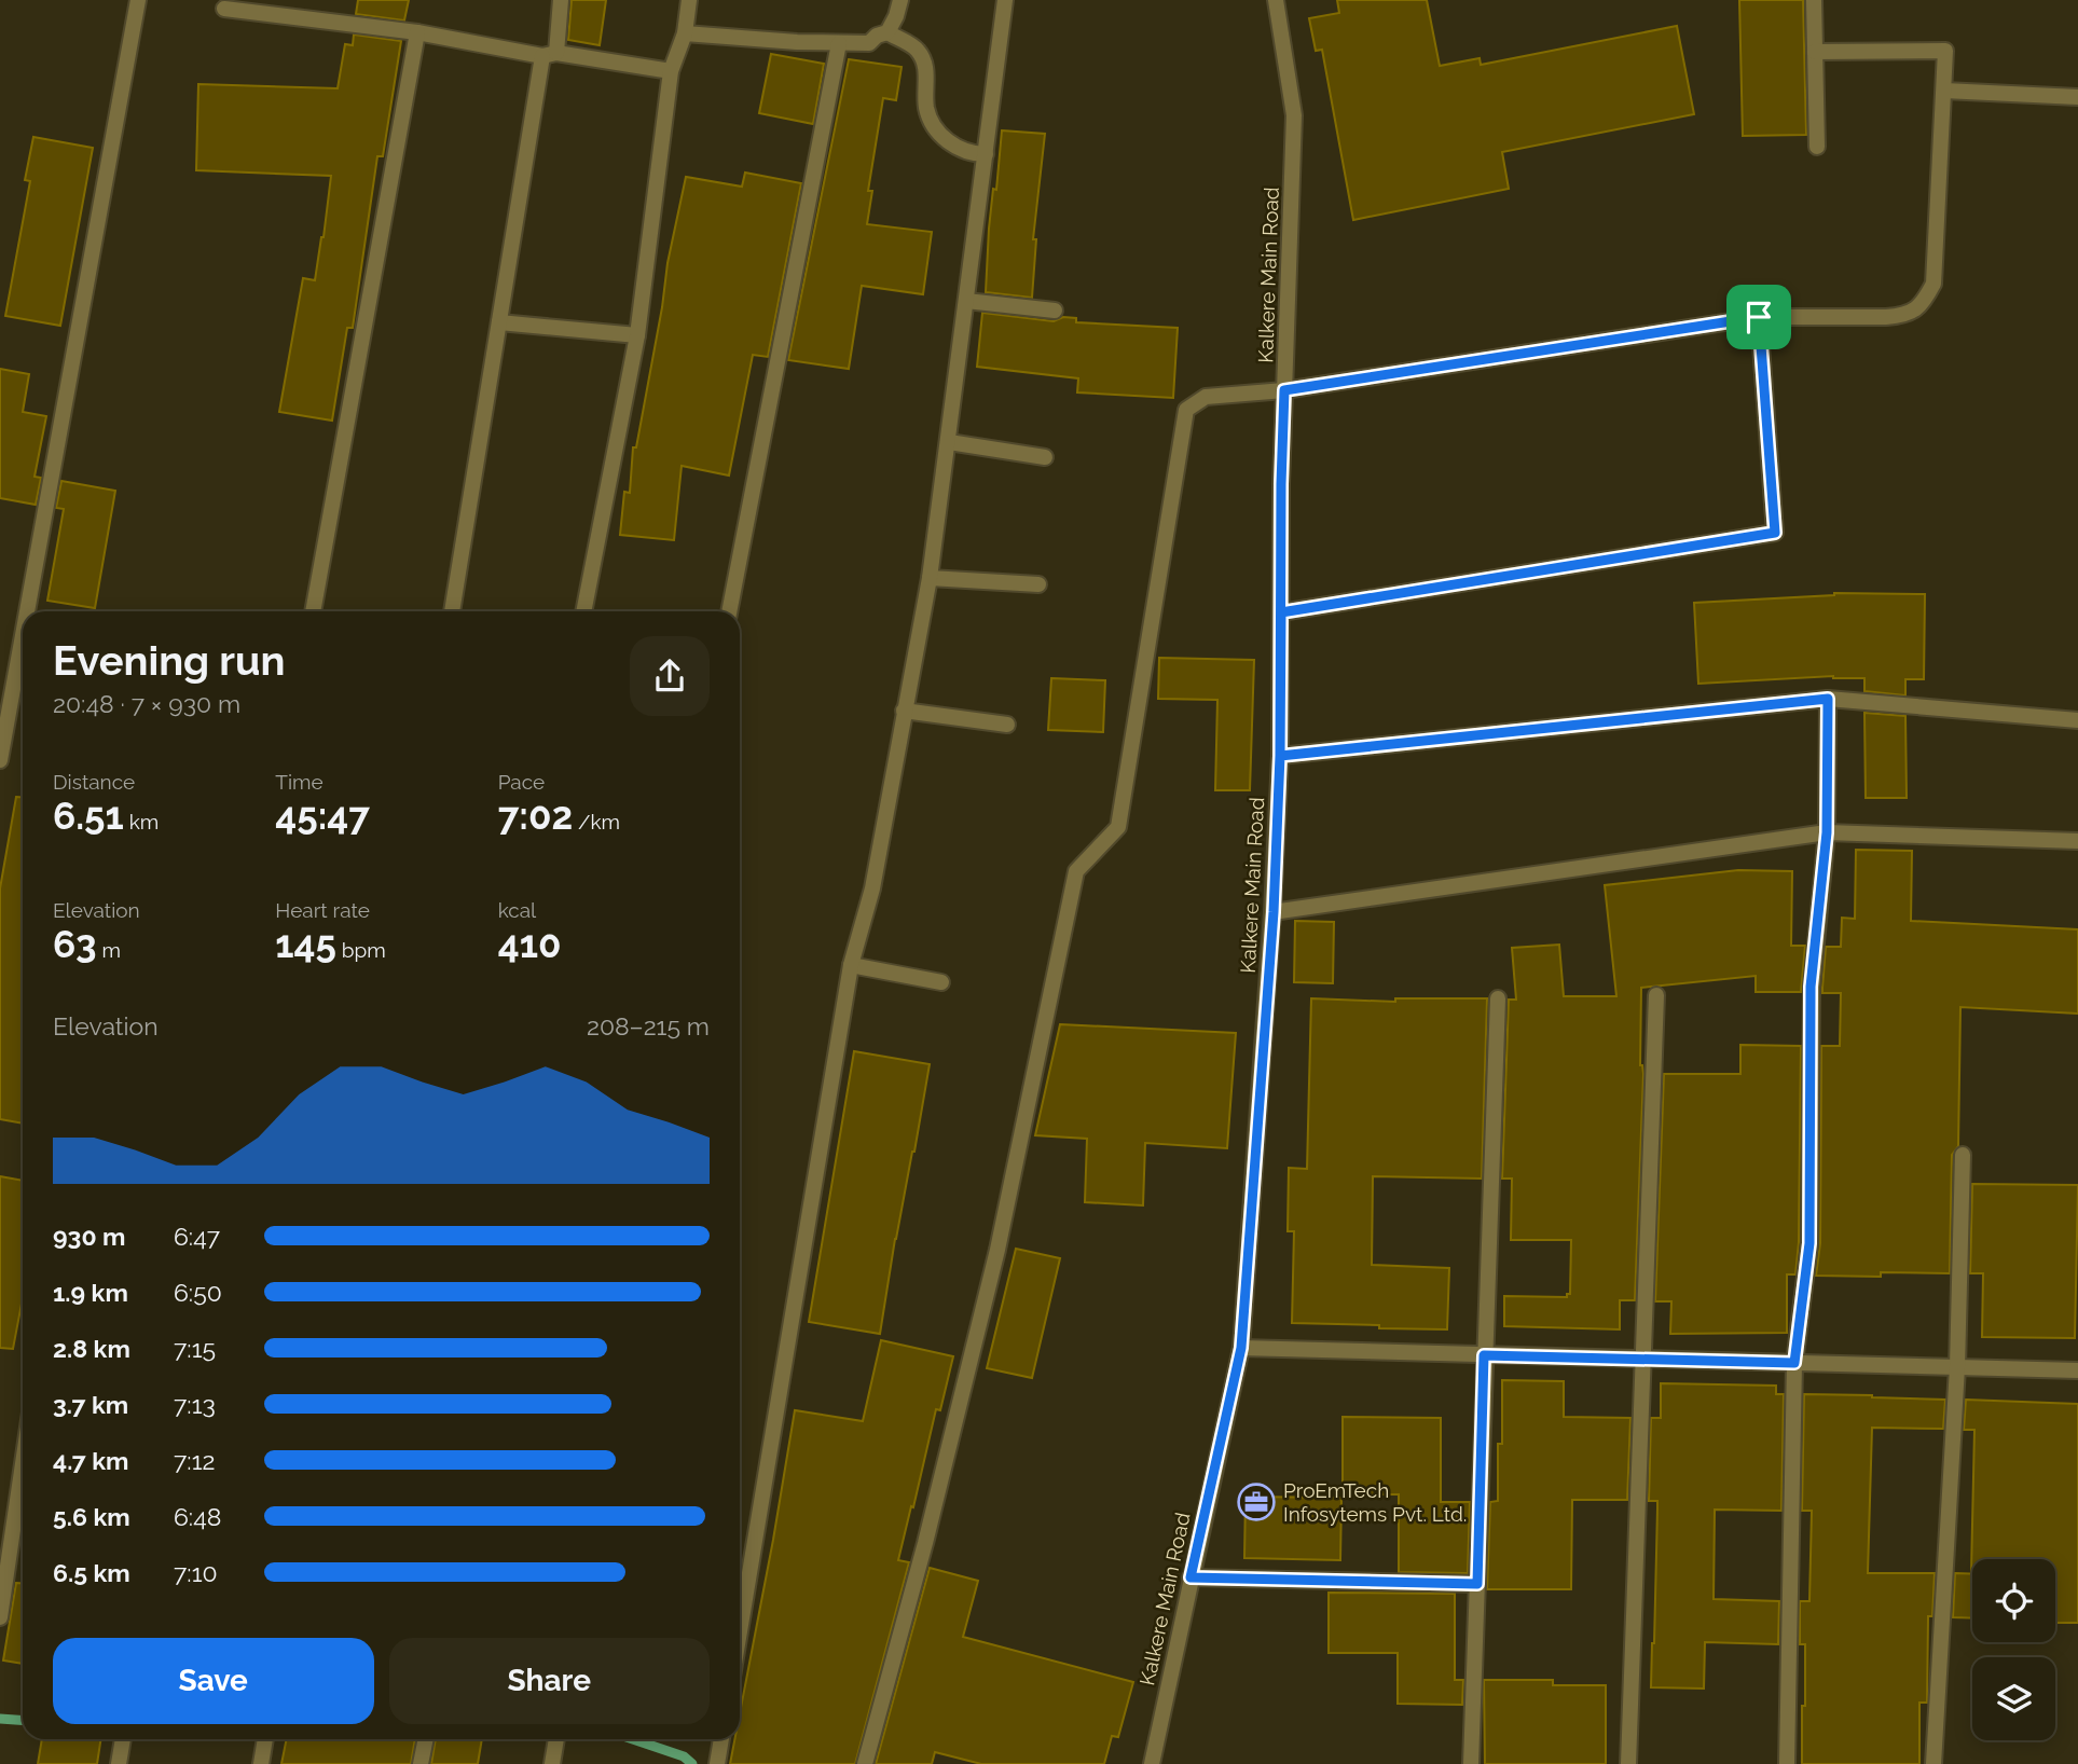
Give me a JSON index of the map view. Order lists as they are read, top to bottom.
{
  "streets": {
    "street": ["Kalkere Main Road"]
  },
  "places": {
    "office": ["ProEmTech Infosytems Pvt. Ltd."]
  },
  "page": {
    "heading": ["Evening run", "20:48 · 7 × 930 m"],
    "stats": [
      ["Distance", "6.51 km"],
      ["Time", "45:47"],
      ["Pace", "7:02 /km"],
      ["Elevation", "63 m"],
      ["Heart rate", "145 bpm"],
      ["kcal", "410"]
    ],
    "chart": ["Elevation", "208–215 m"],
    "list": [
      {
        "name": "930 m",
        "note": "6:47"
      },
      {
        "name": "1.9 km",
        "note": "6:50"
      },
      {
        "name": "2.8 km",
        "note": "7:15"
      },
      {
        "name": "3.7 km",
        "note": "7:13"
      },
      {
        "name": "4.7 km",
        "note": "7:12"
      },
      {
        "name": "5.6 km",
        "note": "6:48"
      },
      {
        "name": "6.5 km",
        "note": "7:10"
      }
    ],
    "buttons": ["Save", "Share"]
  }
}
